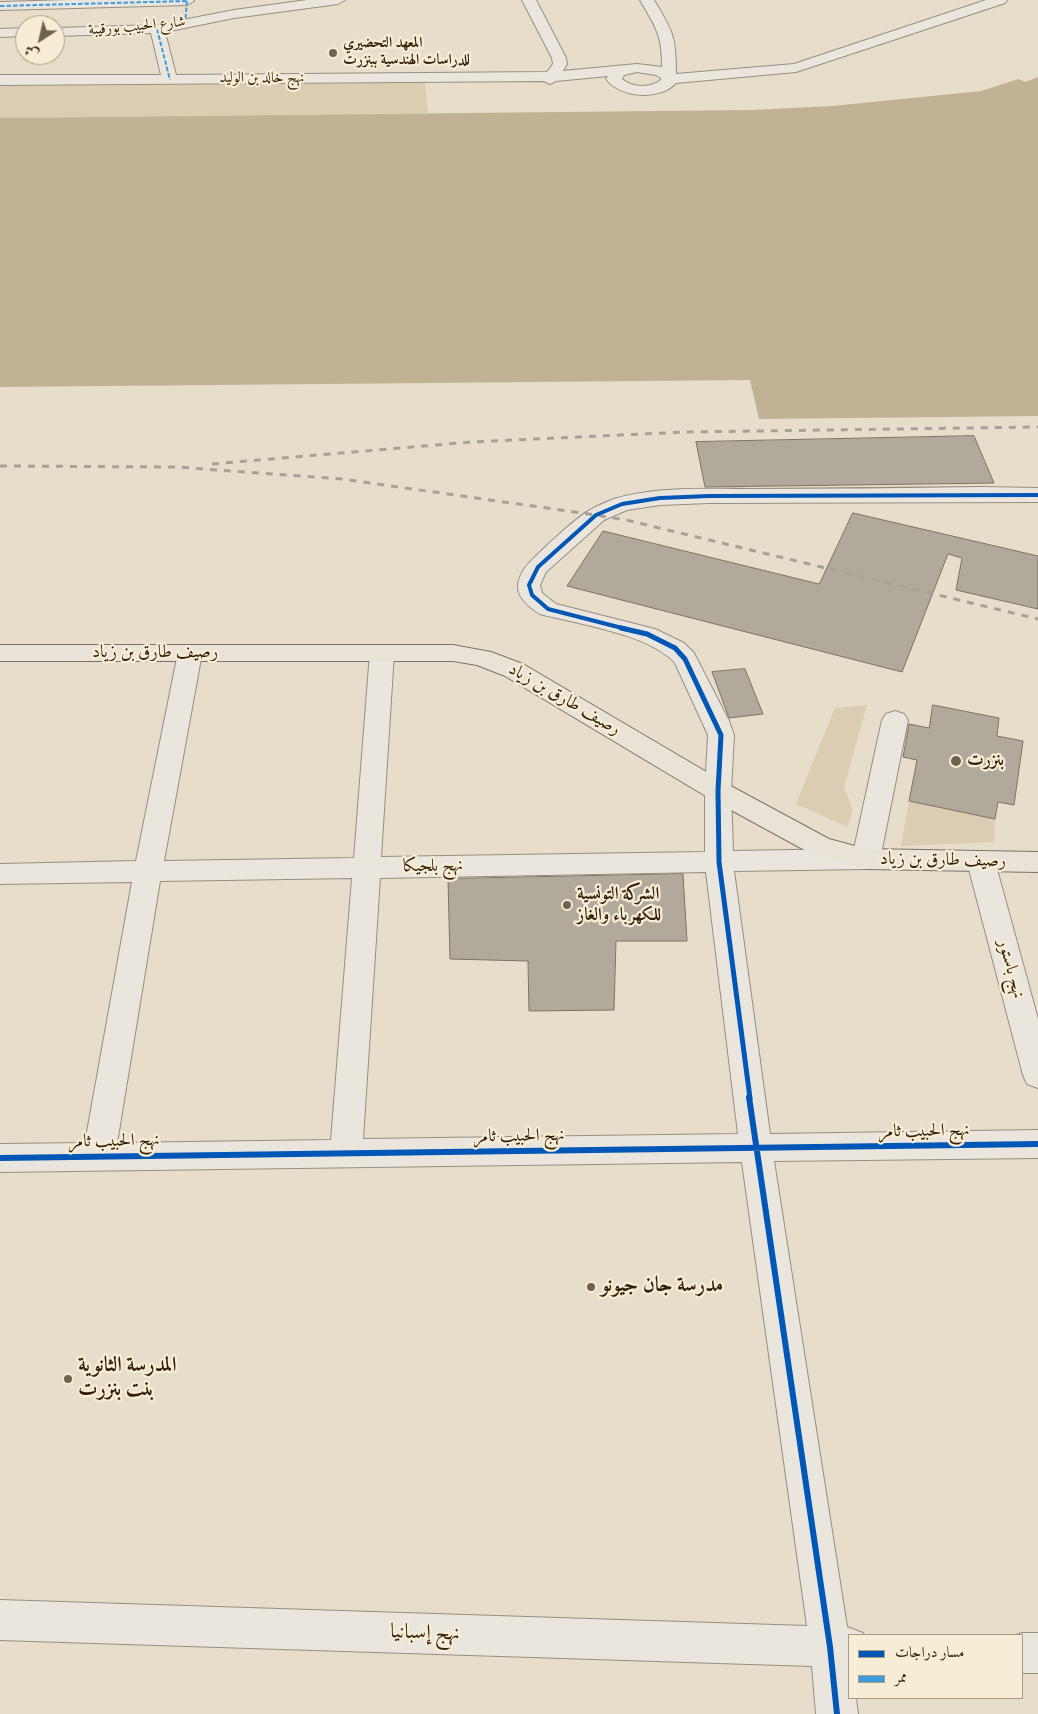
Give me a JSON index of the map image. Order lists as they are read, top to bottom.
{
  "streets": {
    "main road": ["رصيف طارق بن زياد"],
    "street": [
      "شارع الحبيب بورقيبة",
      "نهج خالد بن الوليد",
      "نهج بلجيكا",
      "نهج باستور",
      "نهج الحبيب ثامر",
      "نهج إسبانيا"
    ]
  },
  "crossings": [
    ["رصيف طارق بن زياد", "نهج بلجيكا"],
    ["رصيف طارق بن زياد", "نهج باستور"]
  ],
  "places": [
    "المعهد التحضيري للدراسات الهندسية ببنزرت",
    "بنزرت",
    "الشركة التونسية للكهرباء والغاز",
    "مدرسة جان جيونو",
    "المدرسة الثانوية بنت بنزرت"
  ],
  "legend": ["مسار دراجات", "ممر"],
  "north": "bottom left"
}
